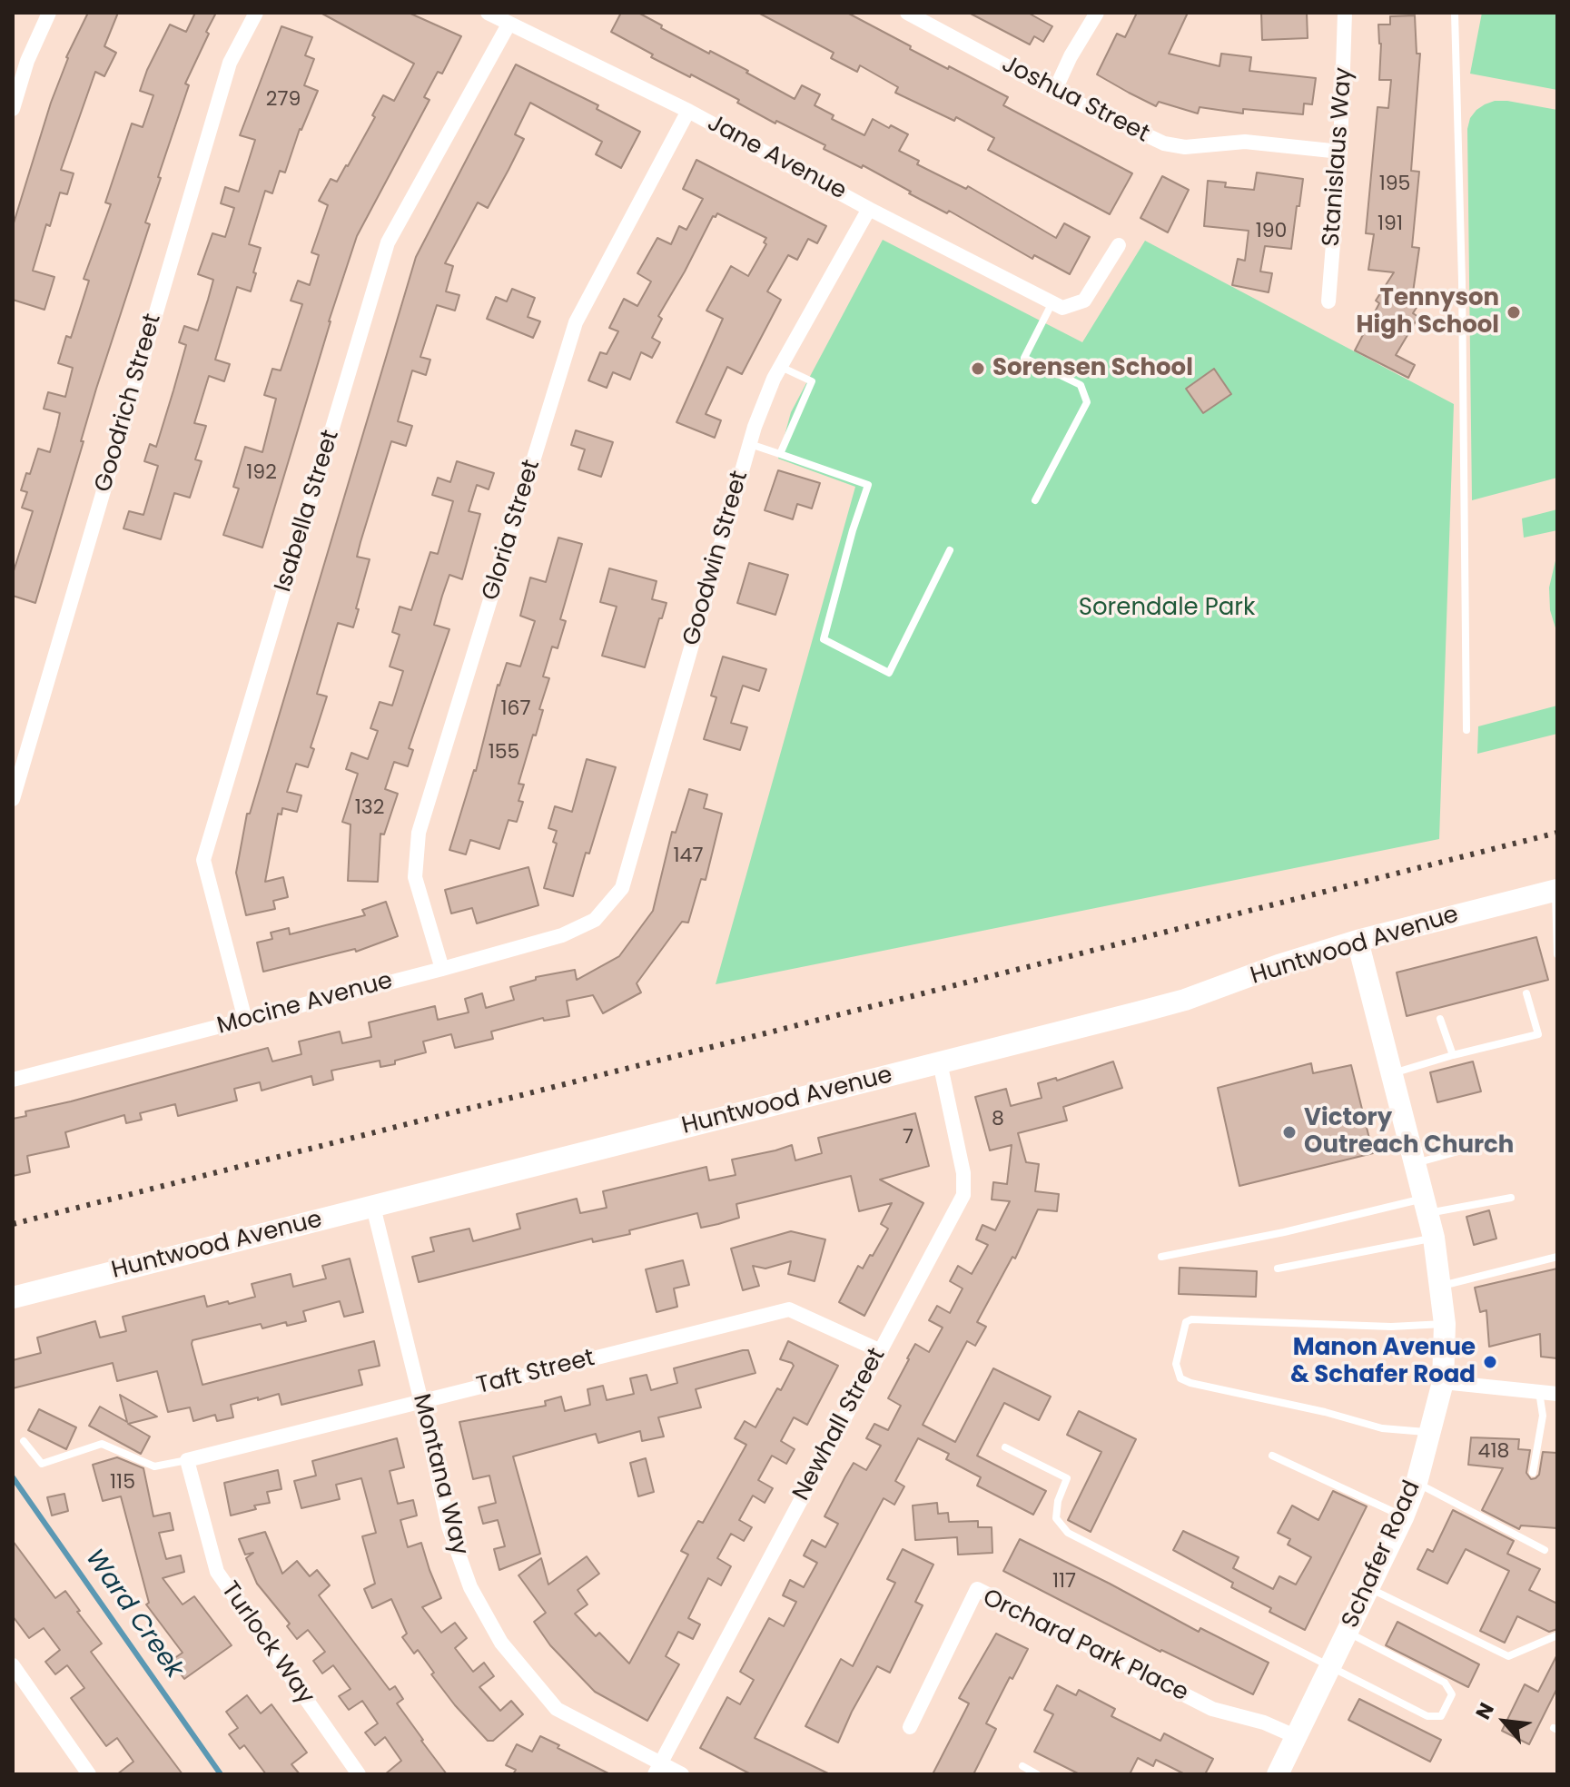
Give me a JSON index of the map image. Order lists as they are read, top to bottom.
{
  "streets": {
    "street": [
      "Joshua Street",
      "Stanislaus Way",
      "Jane Avenue",
      "Goodrich Street",
      "Isabella Street",
      "Gloria Street",
      "Goodwin Street",
      "Huntwood Avenue",
      "Mocine Avenue",
      "Taft Street",
      "Newhall Street",
      "Montana Way",
      "Schafer Road",
      "Turlock Way",
      "Orchard Park Place"
    ]
  },
  "crossings": [
    ["Joshua Street", "Stanislaus Way"],
    ["Jane Avenue", "Isabella Street"],
    ["Jane Avenue", "Gloria Street"],
    ["Jane Avenue", "Goodwin Street"],
    ["Isabella Street", "Mocine Avenue"],
    ["Gloria Street", "Mocine Avenue"],
    ["Goodwin Street", "Mocine Avenue"],
    ["Huntwood Avenue", "Newhall Street"],
    ["Huntwood Avenue", "Montana Way"],
    ["Huntwood Avenue", "Schafer Road"],
    ["Taft Street", "Newhall Street"],
    ["Taft Street", "Montana Way"],
    ["Taft Street", "Turlock Way"],
    ["Newhall Street", "Montana Way"],
    ["Schafer Road", "Orchard Park Place"]
  ],
  "water": ["Ward Creek"],
  "parks": ["Sorendale Park"],
  "places": [
    "Tennyson High School",
    "Sorensen School",
    "Victory Outreach Church",
    "Manon Avenue & Schafer Road"
  ],
  "house_numbers": [
    "279",
    "195",
    "191",
    "190",
    "192",
    "167",
    "155",
    "132",
    "147",
    "8",
    "7",
    "418",
    "115",
    "117"
  ],
  "north": "top left"
}
